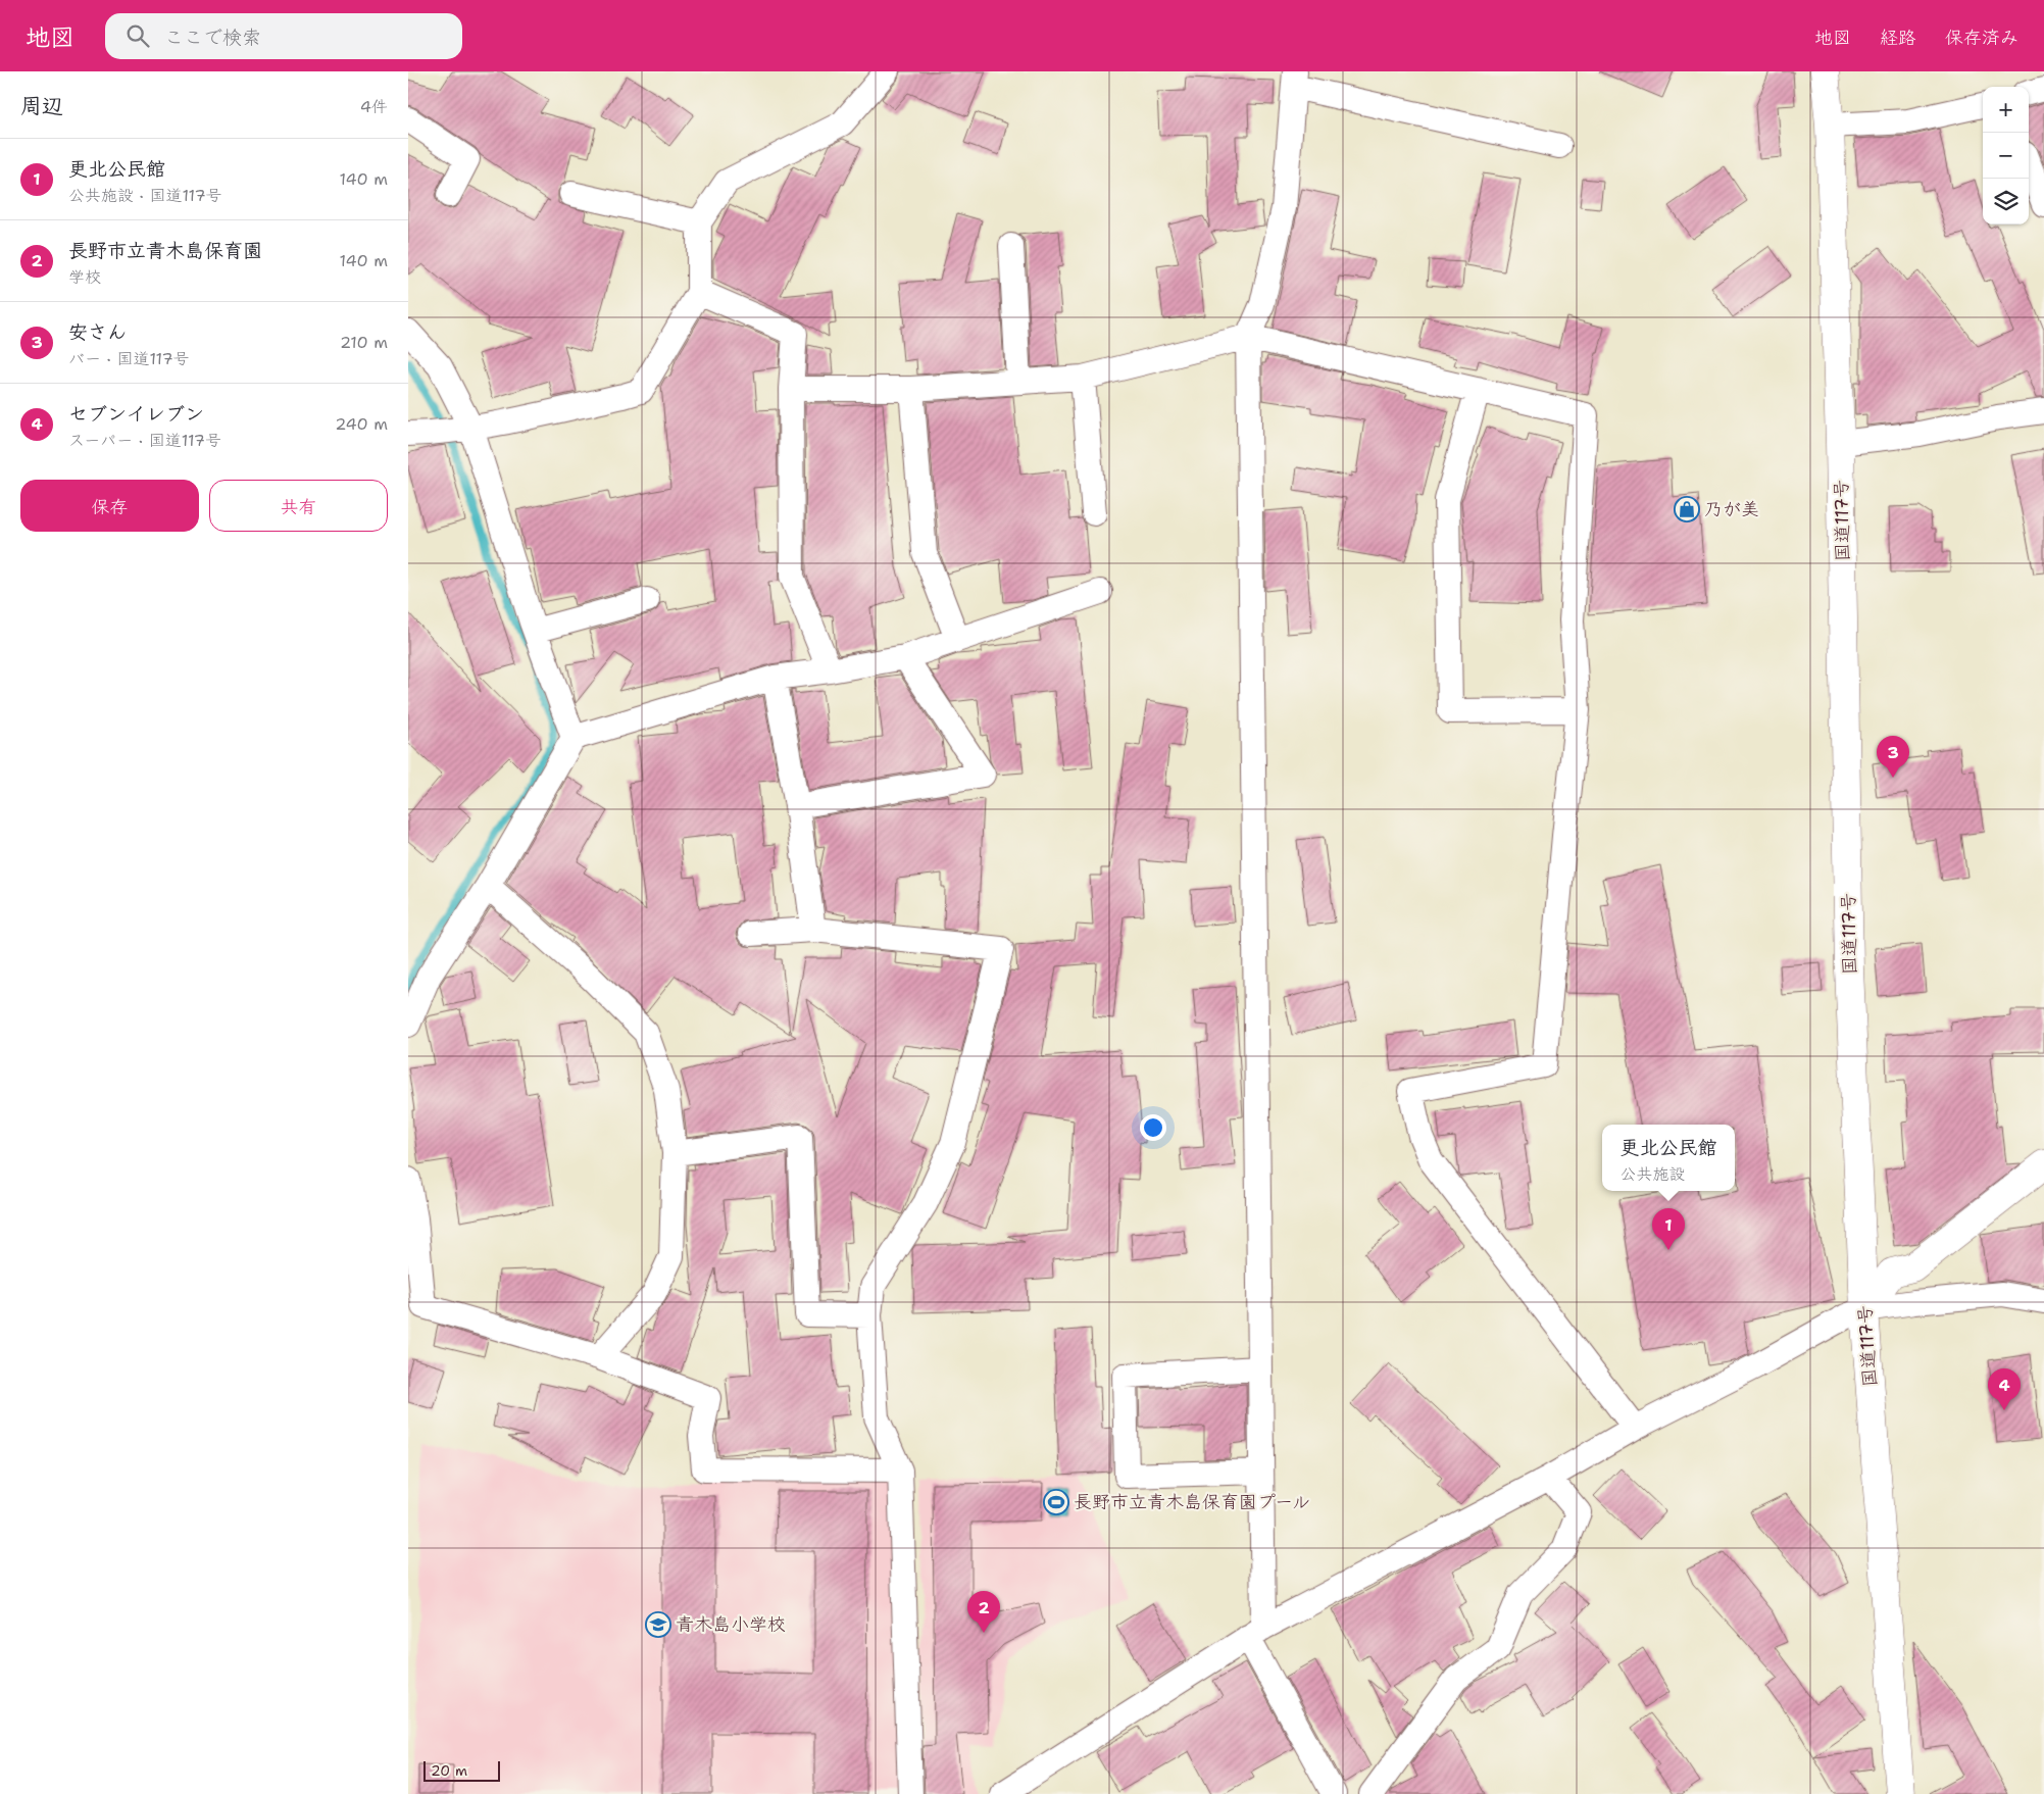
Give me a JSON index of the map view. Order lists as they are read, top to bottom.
{
  "streets": {
    "main road": ["国道117号"]
  },
  "places": {
    "shop": ["乃が美"],
    "sports": ["長野市立青木島保育園プール"],
    "school or university": ["青木島小学校"]
  },
  "scale_bar": "20 m",
  "page": {
    "header": "地図",
    "search": "ここで検索",
    "nav": ["地図", "経路", "保存済み"],
    "heading": ["周辺", "4件"],
    "map_buttons": ["+", "−"],
    "list": [
      {
        "mark": "1",
        "name": "更北公民館",
        "note": "公共施設 · 国道117号",
        "value": "140 m"
      },
      {
        "mark": "2",
        "name": "長野市立青木島保育園",
        "note": "学校",
        "value": "140 m"
      },
      {
        "mark": "3",
        "name": "安さん",
        "note": "バー · 国道117号",
        "value": "210 m"
      },
      {
        "mark": "4",
        "name": "セブンイレブン",
        "note": "スーパー · 国道117号",
        "value": "240 m"
      }
    ],
    "buttons": ["保存", "共有"],
    "pins": [
      "3",
      "1",
      "4",
      "2"
    ],
    "popup": ["更北公民館", "公共施設"],
    "scale": "20 m"
  }
}
